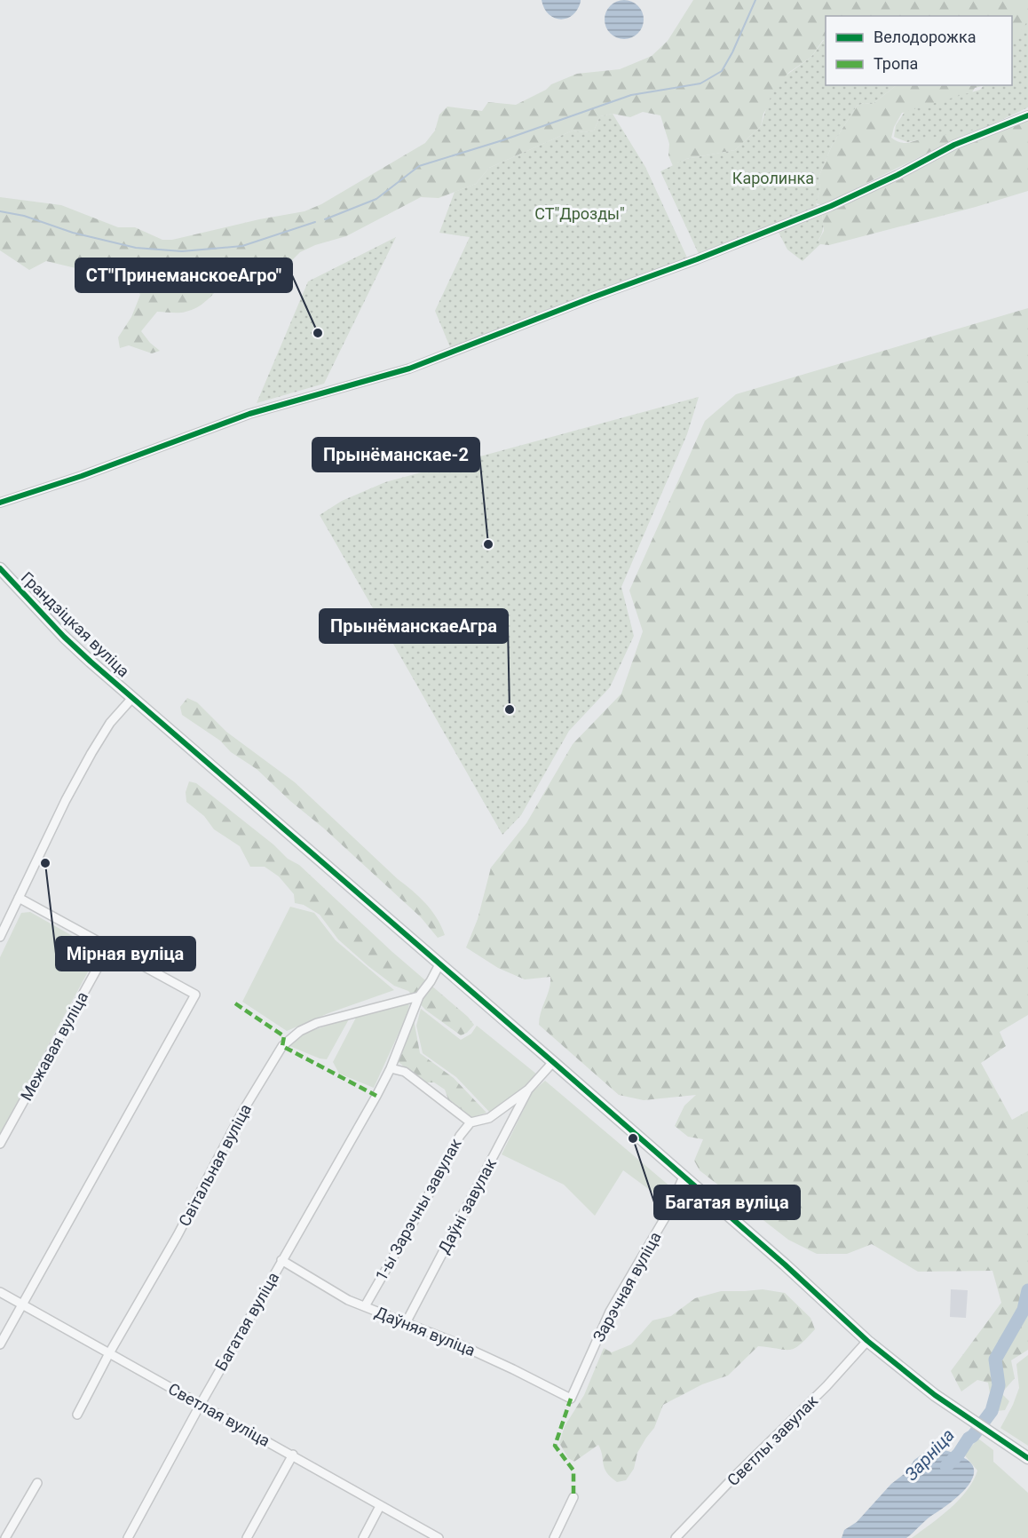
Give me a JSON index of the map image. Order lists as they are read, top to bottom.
{
  "streets": {
    "main road": ["Грандзіцкая вуліца"],
    "street": [
      "Межавая вуліца",
      "Світальная вуліца",
      "Даўні завулак",
      "1-ы Зарэчны завулак",
      "Зарэчная вуліца",
      "Багатая вуліца",
      "Даўняя вуліца",
      "Светлая вуліца",
      "Светлы завулак"
    ]
  },
  "crossings": [
    ["Грандзіцкая вуліца", "1-ы Зарэчны завулак"],
    ["Грандзіцкая вуліца", "Зарэчная вуліца"],
    ["Грандзіцкая вуліца", "Багатая вуліца"],
    ["Грандзіцкая вуліца", "Светлы завулак"],
    ["Світальная вуліца", "Багатая вуліца"],
    ["Світальная вуліца", "Светлая вуліца"],
    ["Даўні завулак", "1-ы Зарэчны завулак"],
    ["Даўні завулак", "Даўняя вуліца"],
    ["1-ы Зарэчны завулак", "Даўняя вуліца"],
    ["Зарэчная вуліца", "Даўняя вуліца"],
    ["Багатая вуліца", "Даўняя вуліца"],
    ["Багатая вуліца", "Светлая вуліца"]
  ],
  "water": ["Зарніца"],
  "parks": ["Каролинка", "СТ\"Дрозды\""],
  "places": [
    "СТ\"ПринеманскоеАгро\"",
    "Прынёманскае-2",
    "ПрынёманскаеАгра",
    "Мірная вуліца",
    "Багатая вуліца"
  ],
  "legend": ["Велодорожка", "Тропа"]
}
